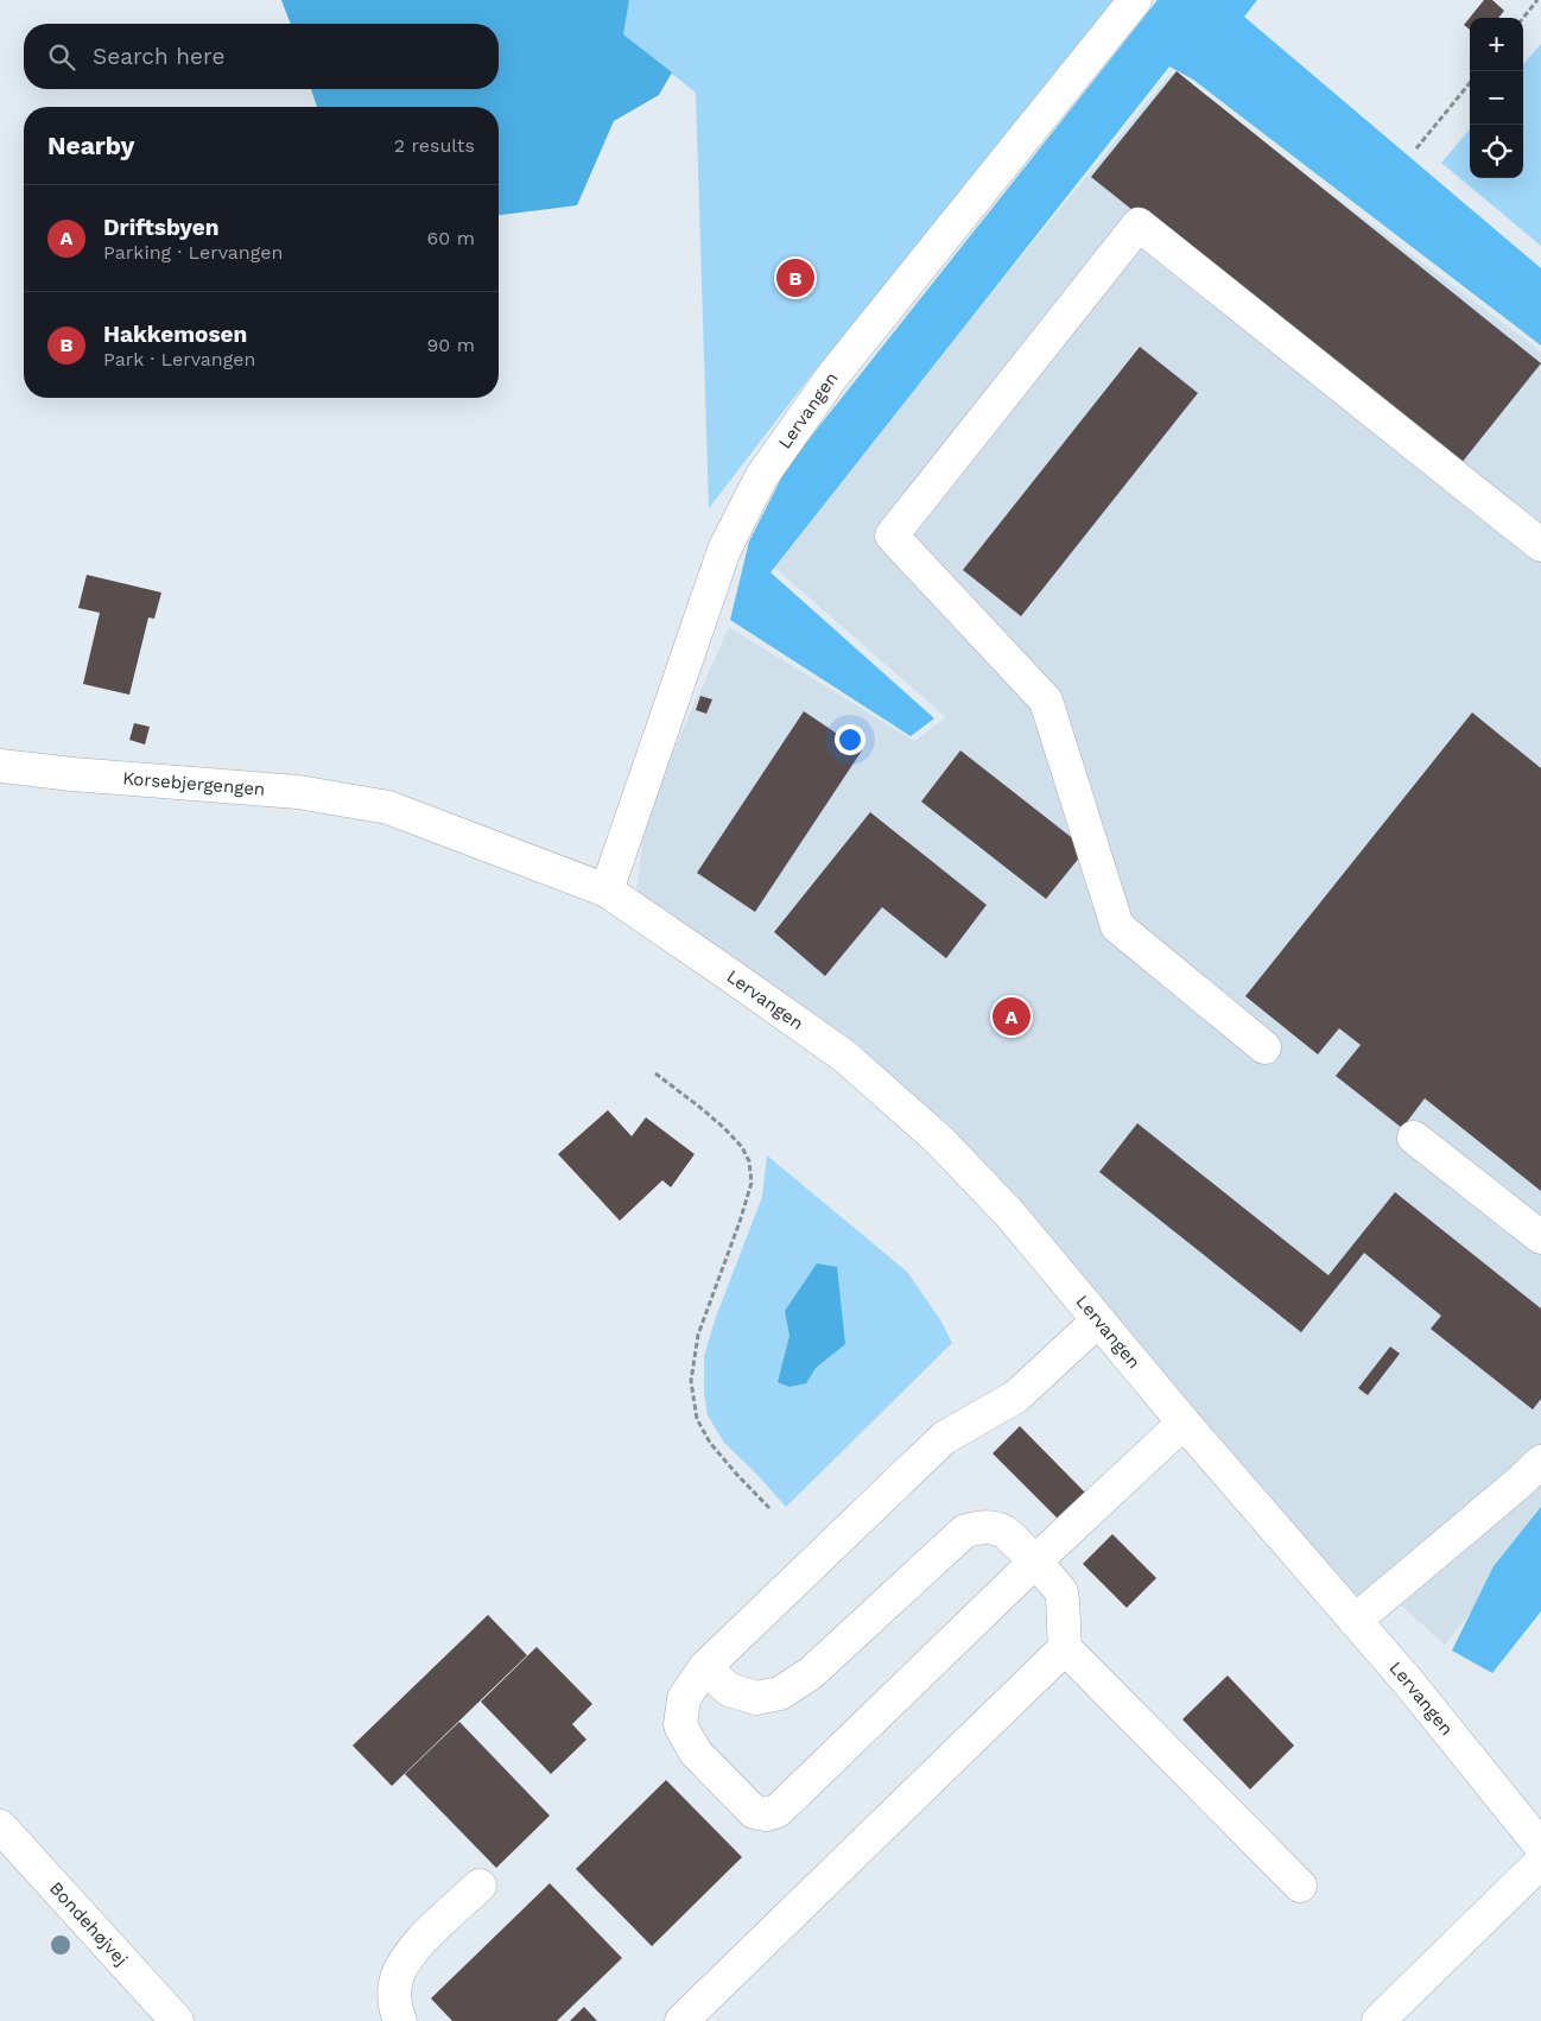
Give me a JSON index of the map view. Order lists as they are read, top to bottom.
{
  "streets": {
    "street": ["Lervangen", "Korsebjergengen", "Bondehøjvej"]
  },
  "crossings": [
    ["Lervangen", "Korsebjergengen"]
  ],
  "page": {
    "map_buttons": ["+", "−"],
    "search": "Search here",
    "heading": ["Nearby", "2 results"],
    "list": [
      {
        "mark": "A",
        "name": "Driftsbyen",
        "note": "Parking · Lervangen",
        "value": "60 m"
      },
      {
        "mark": "B",
        "name": "Hakkemosen",
        "note": "Park · Lervangen",
        "value": "90 m"
      }
    ],
    "pins": ["B", "A"]
  }
}
